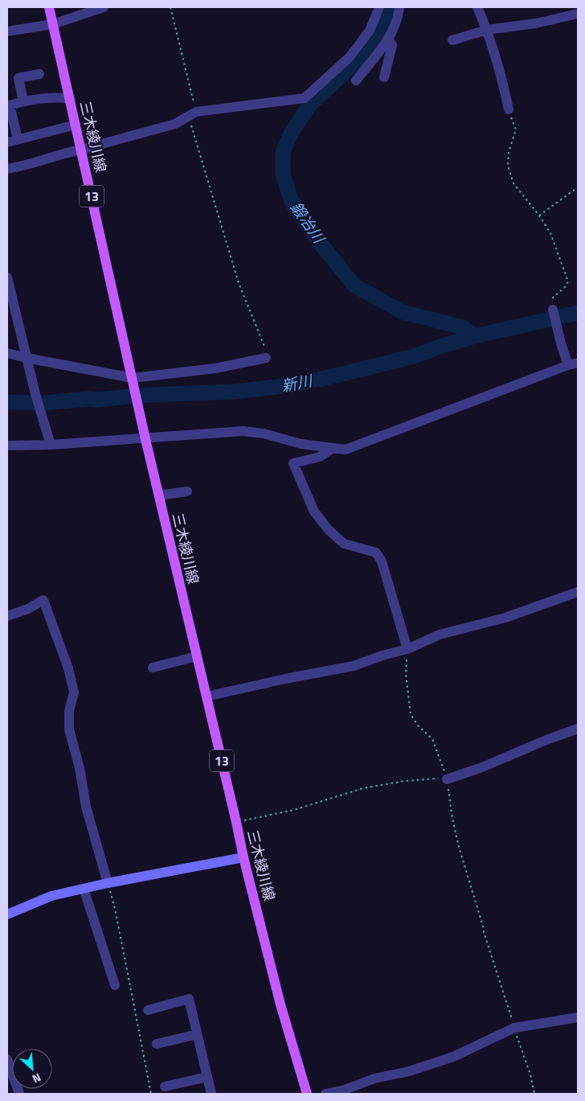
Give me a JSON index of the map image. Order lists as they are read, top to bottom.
{
  "streets": {
    "main road": ["三木綾川線", "13"]
  },
  "water": ["鍛冶川", "新川"],
  "north": "bottom right"
}
